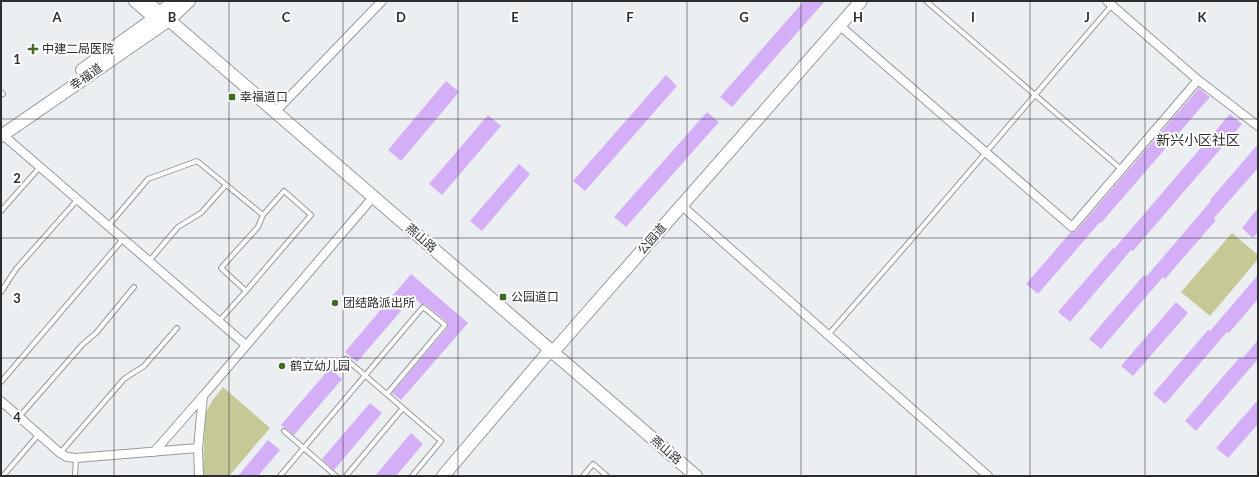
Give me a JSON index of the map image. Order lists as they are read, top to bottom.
{
  "streets": {
    "main road": ["幸福道", "燕山路", "公园道"]
  },
  "crossings": [
    ["幸福道", "燕山路"],
    ["燕山路", "公园道"]
  ],
  "districts": ["新兴小区社区"],
  "places": {
    "health": ["中建二局医院"],
    "transit": ["幸福道口", "公园道口"],
    "other": ["团结路派出所", "鹤立幼儿园"]
  },
  "grid": {
    "columns": [
      "A",
      "B",
      "C",
      "D",
      "E",
      "F",
      "G",
      "H",
      "I",
      "J",
      "K"
    ],
    "rows": [
      "1",
      "2",
      "3",
      "4"
    ]
  }
}
